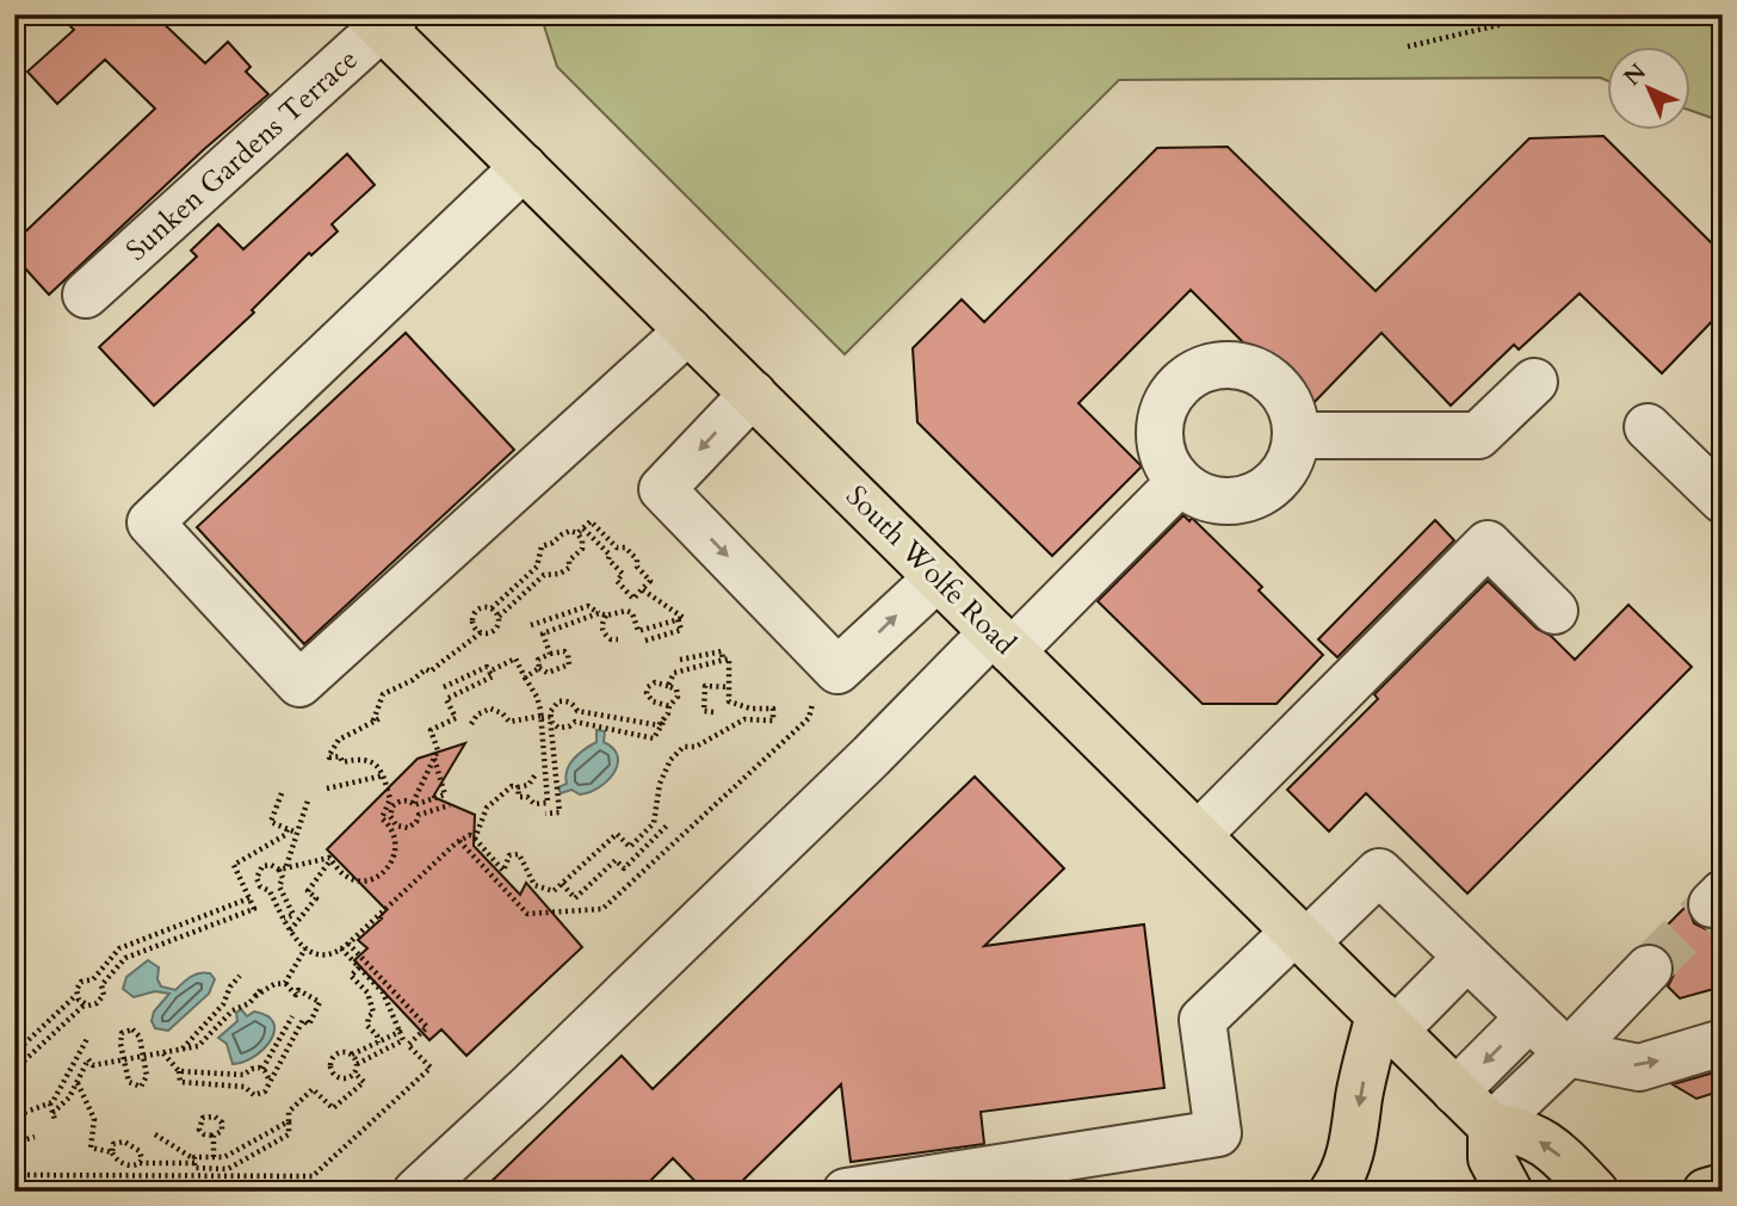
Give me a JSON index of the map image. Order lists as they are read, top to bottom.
{
  "streets": {
    "main road": ["South Wolfe Road"],
    "lane": ["Sunken Gardens Terrace"]
  },
  "crossings": [
    ["Sunken Gardens Terrace", "South Wolfe Road"]
  ],
  "north": "top left"
}
